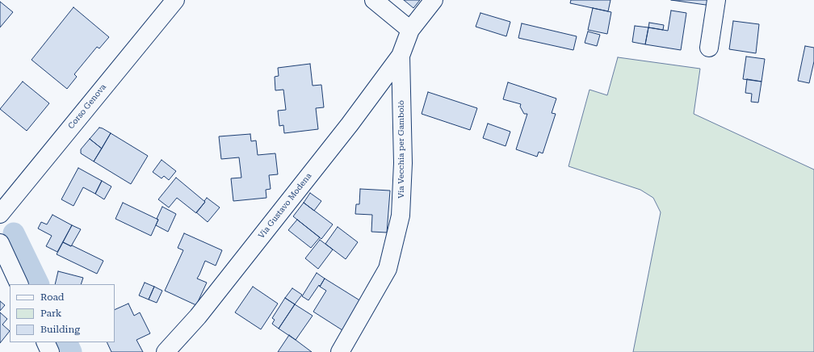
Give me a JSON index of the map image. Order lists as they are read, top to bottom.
{
  "streets": {
    "street": ["Corso Genova", "Via Vecchia per Gambolò", "Via Gustavo Modena"]
  },
  "crossings": [
    ["Via Vecchia per Gambolò", "Via Gustavo Modena"]
  ],
  "legend": ["Road", "Park", "Building"]
}
